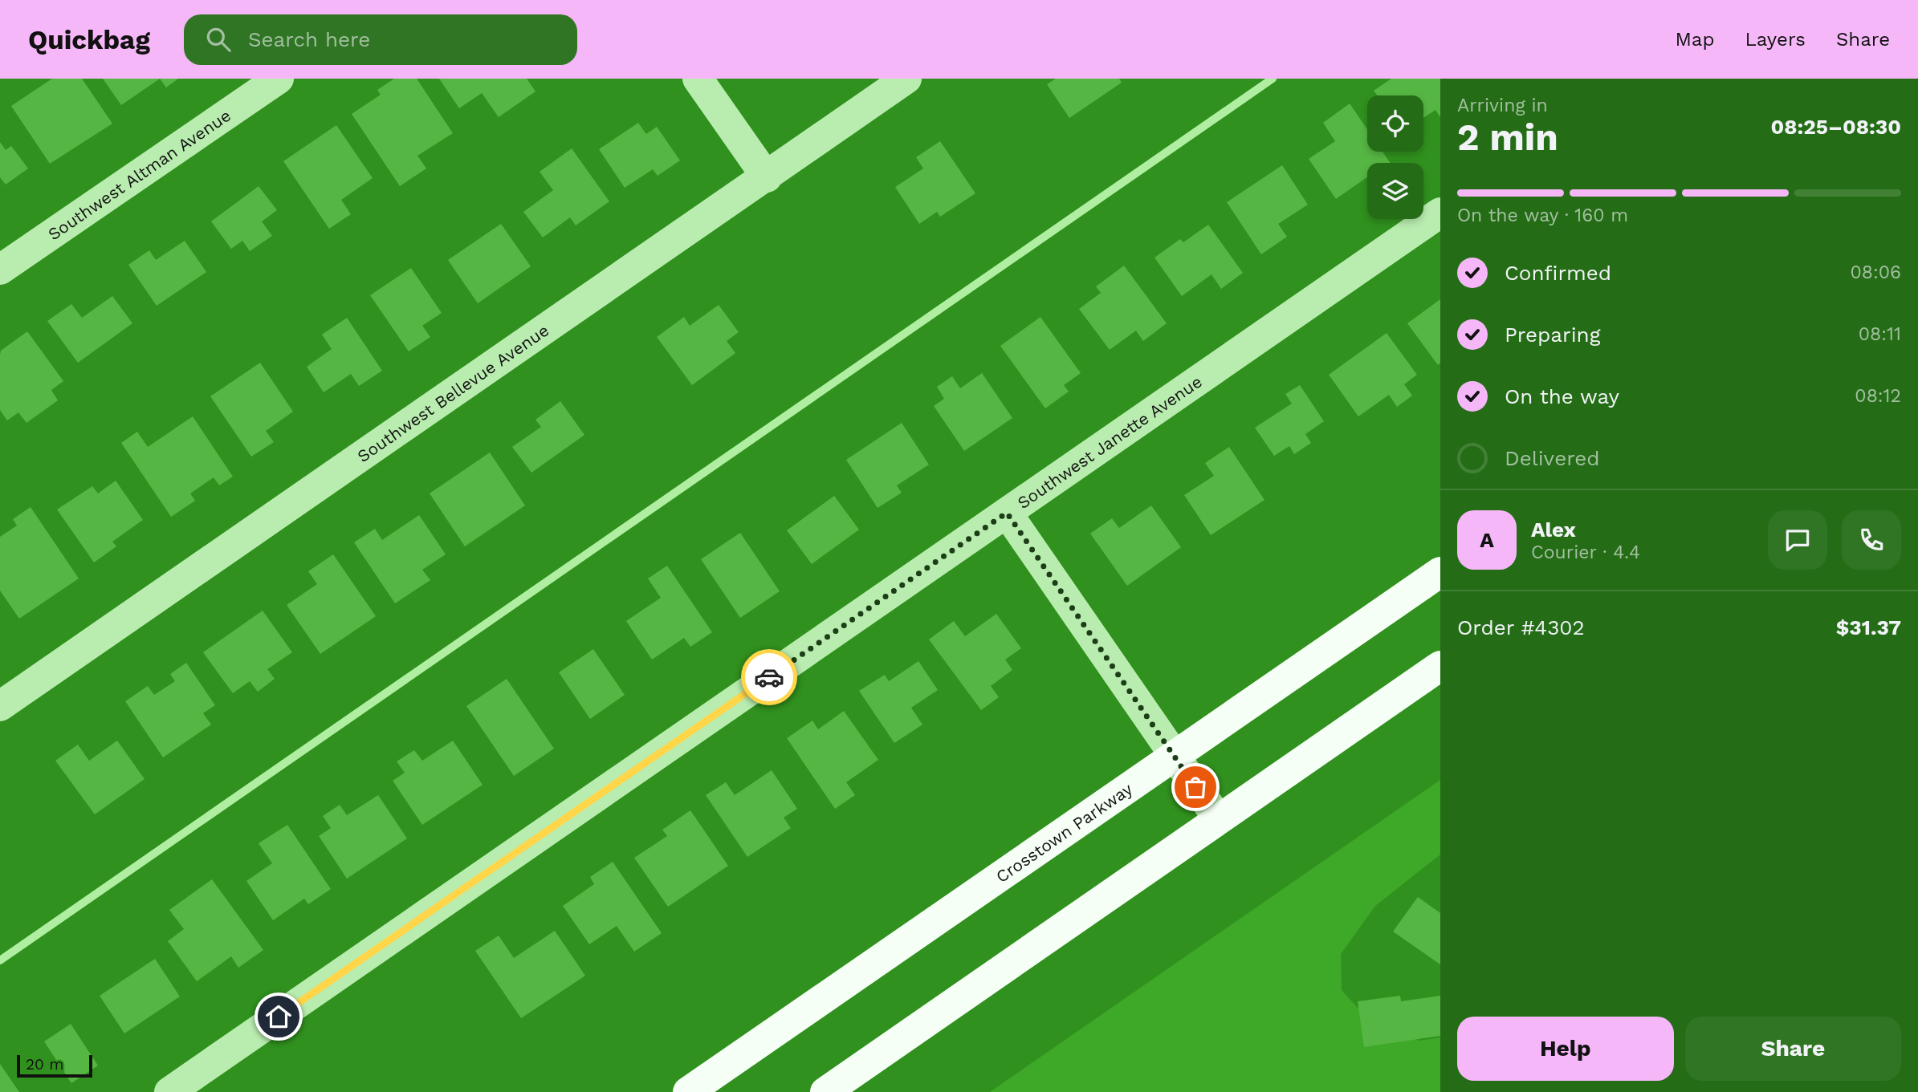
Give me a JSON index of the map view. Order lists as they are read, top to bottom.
{
  "streets": {
    "main road": ["Crosstown Parkway"],
    "street": ["Southwest Altman Avenue", "Southwest Bellevue Avenue", "Southwest Janette Avenue"]
  },
  "scale_bar": "20 m",
  "page": {
    "header": "Quickbag",
    "search": "Search here",
    "nav": ["Map", "Layers", "Share"],
    "heading": ["2 min", "Arriving in", "08:25–08:30"],
    "panel": [
      "Alex",
      "Courier · 4.4",
      "Order #4302",
      "$31.37"
    ],
    "bar": "On the way · 160 m",
    "list": [
      ["Confirmed", "08:06"],
      ["Preparing", "08:11"],
      ["On the way", "08:12"],
      "Delivered"
    ],
    "round": "A",
    "buttons": ["Help", "Share"],
    "scale": "20 m"
  }
}
